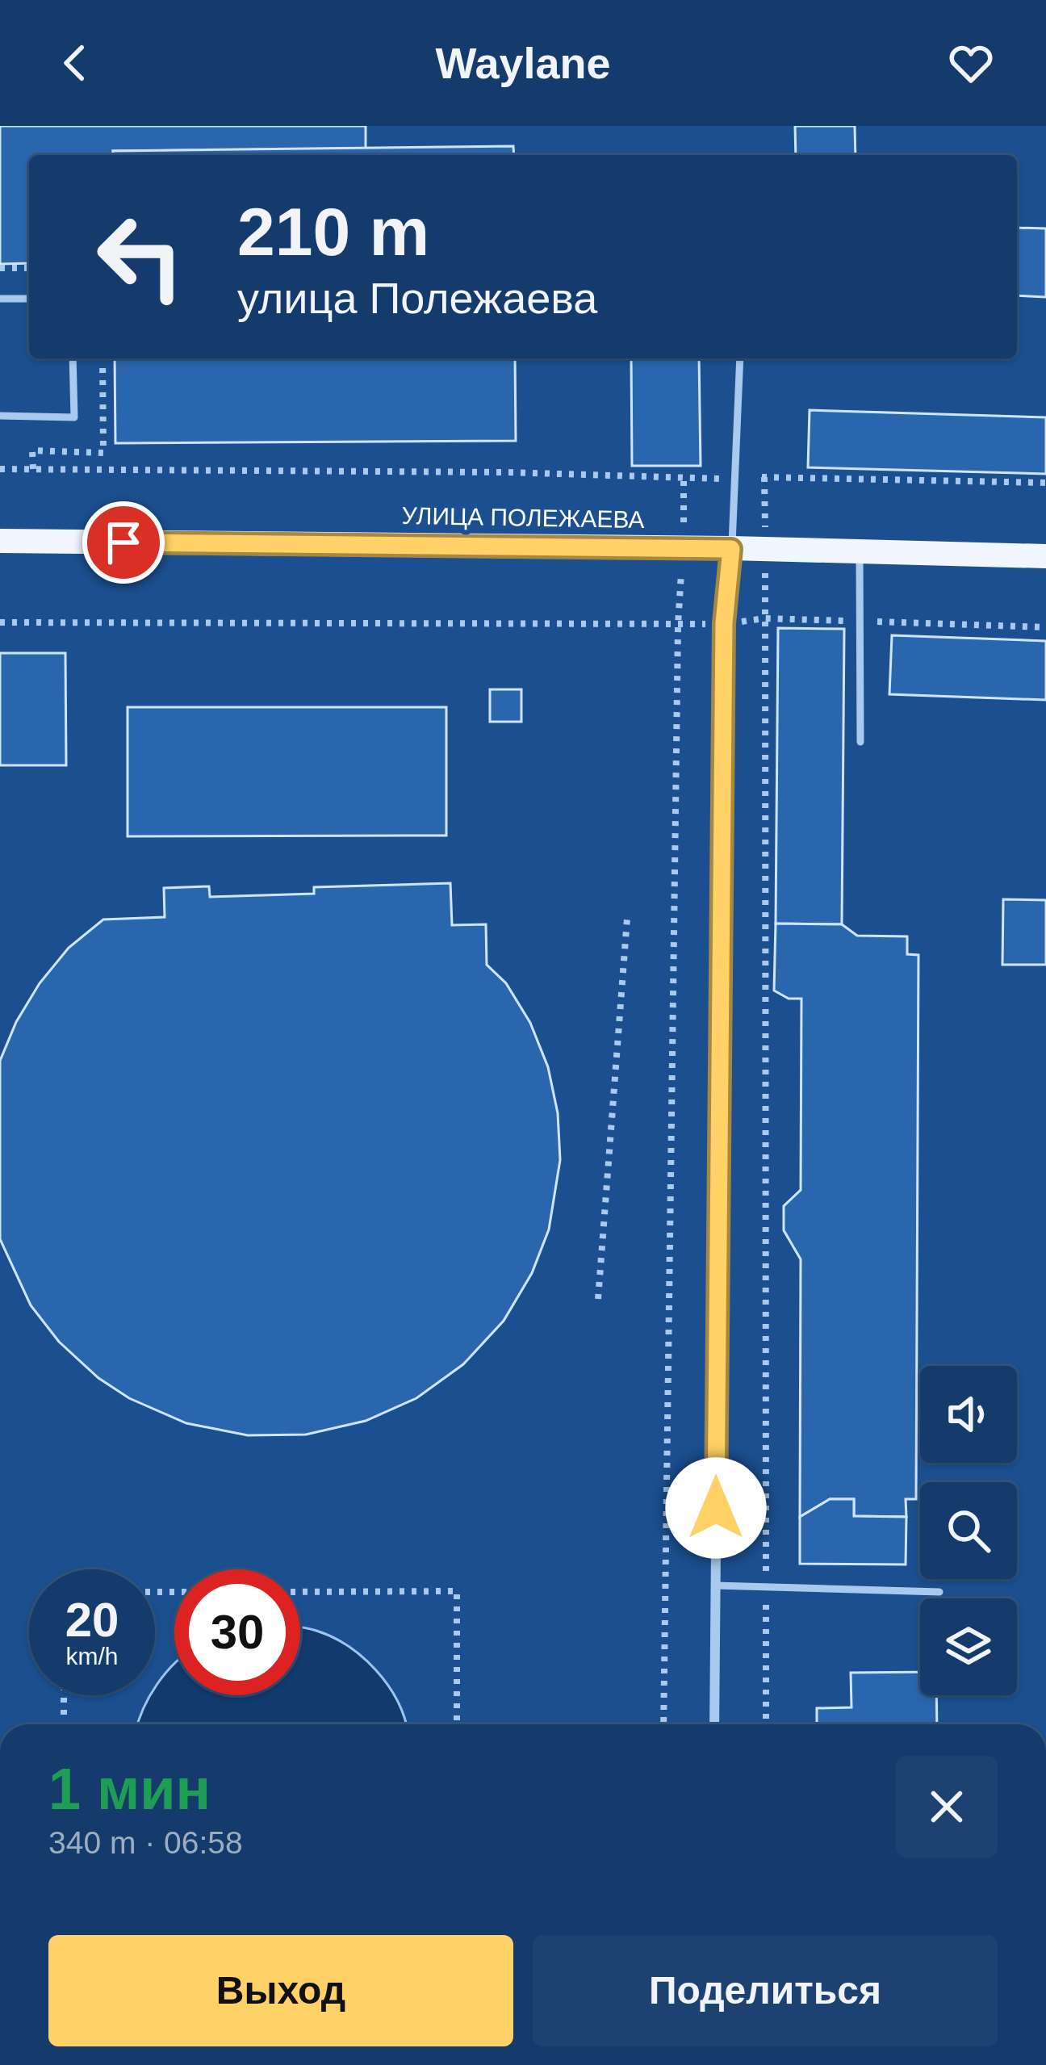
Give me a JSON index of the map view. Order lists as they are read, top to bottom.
{
  "streets": {
    "main road": ["УЛИЦА ПОЛЕЖАЕВА"]
  },
  "page": {
    "header": "Waylane",
    "turn": ["210 m", "улица Полежаева"],
    "speed": "20 km/h",
    "limit": "30",
    "heading": ["1 мин", "340 m · 06:58"],
    "buttons": ["Выход", "Поделиться"]
  }
}
